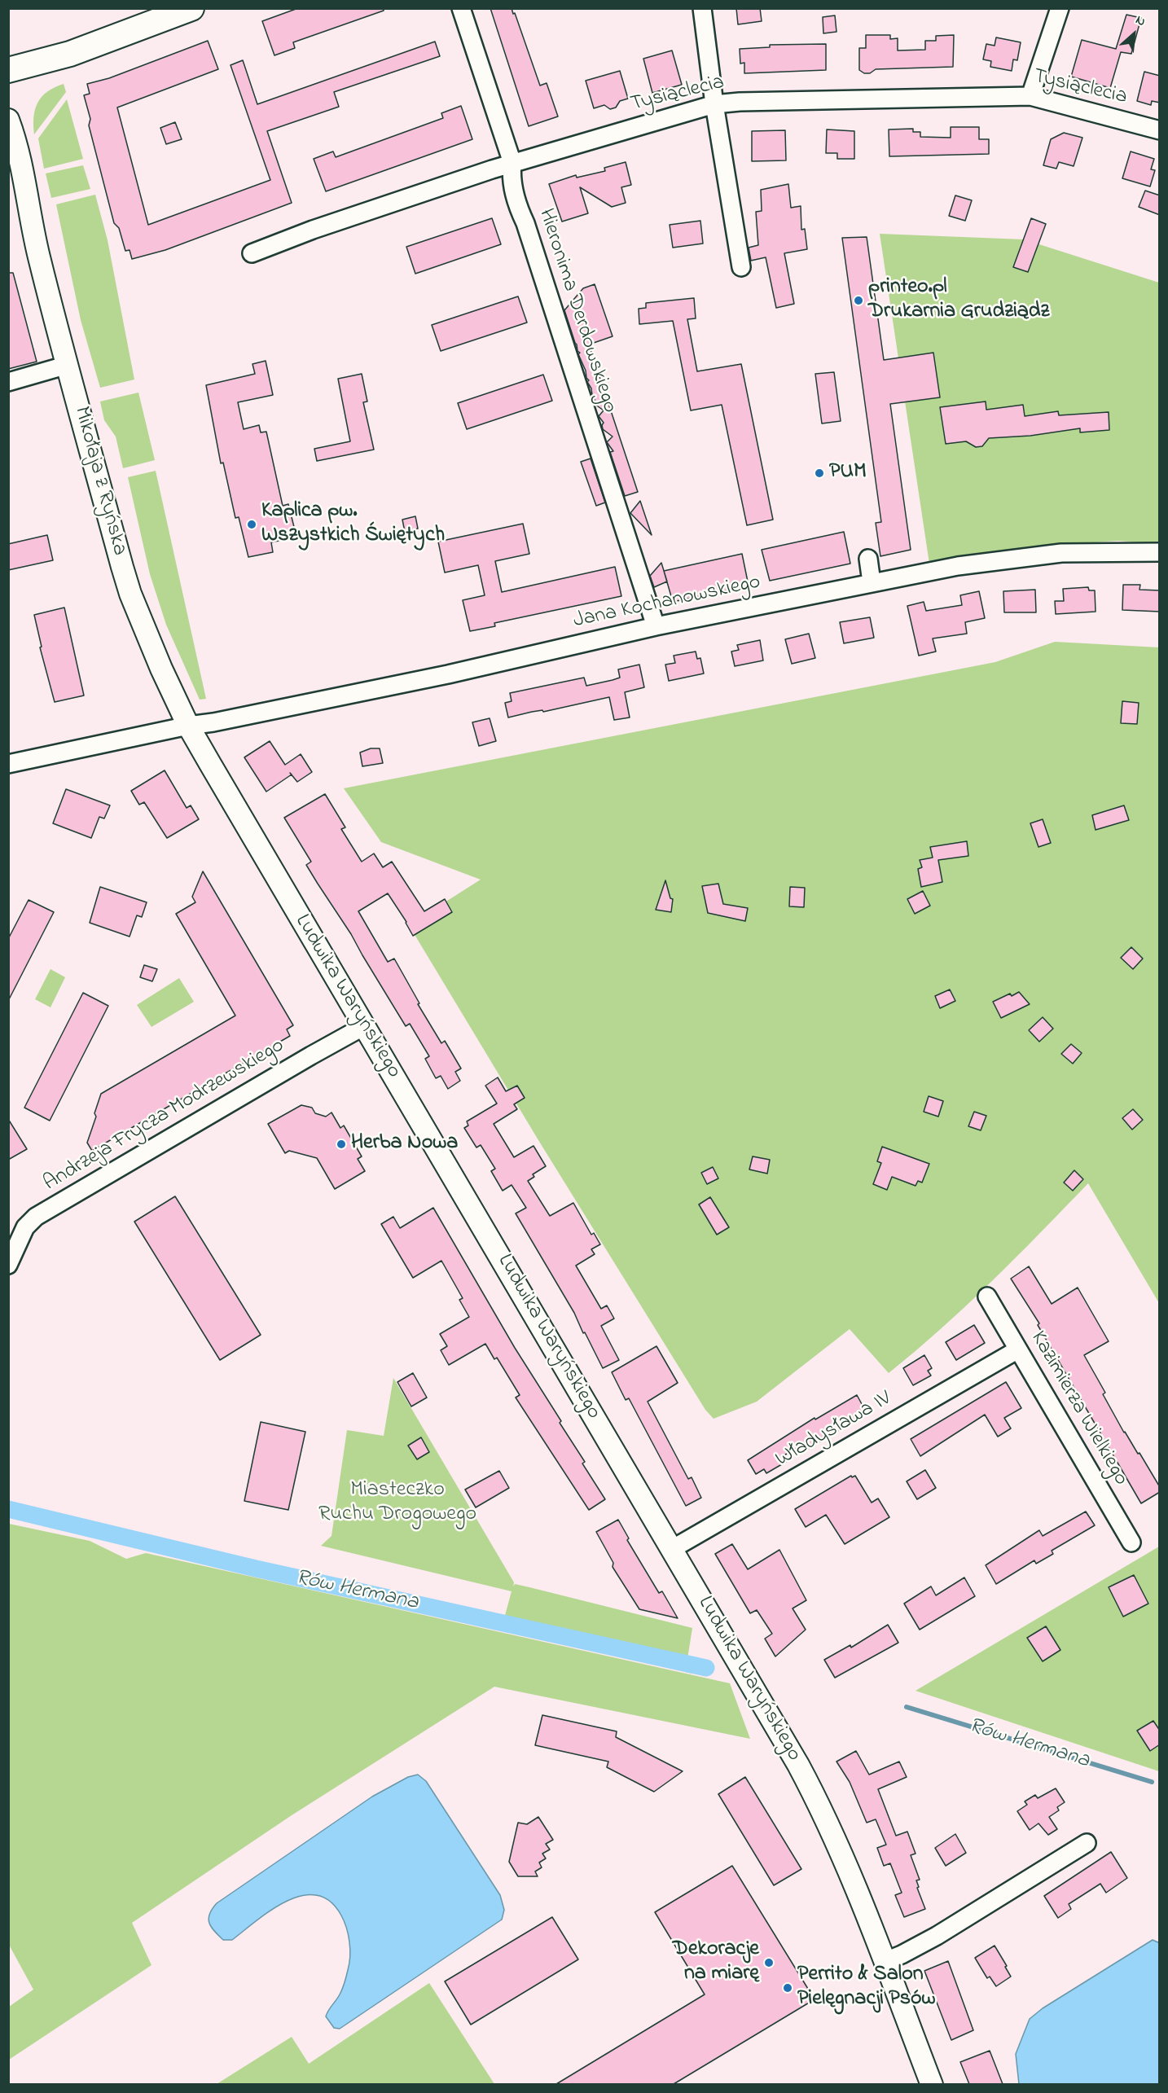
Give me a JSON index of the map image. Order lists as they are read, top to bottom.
{
  "streets": {
    "street": [
      "Tysiąclecia",
      "Hieronima Derdowskiego",
      "Mikołaja z Ryńska",
      "Jana Kochanowskiego",
      "Ludwika Waryńskiego",
      "Andrzeja Frycza Modrzewskiego",
      "Kazimierza Wielkiego",
      "Władysława IV"
    ]
  },
  "crossings": [
    ["Tysiąclecia", "Hieronima Derdowskiego"],
    ["Hieronima Derdowskiego", "Jana Kochanowskiego"],
    ["Mikołaja z Ryńska", "Jana Kochanowskiego"],
    ["Mikołaja z Ryńska", "Ludwika Waryńskiego"],
    ["Jana Kochanowskiego", "Ludwika Waryńskiego"],
    ["Ludwika Waryńskiego", "Andrzeja Frycza Modrzewskiego"],
    ["Ludwika Waryńskiego", "Władysława IV"],
    ["Kazimierza Wielkiego", "Władysława IV"]
  ],
  "water": ["Rów Hermana"],
  "parks": ["Miasteczko Ruchu Drogowego"],
  "places": [
    "printeo.pl Drukarnia Grudziądz",
    "PUM",
    "Kaplica pw. Wszystkich Świętych",
    "Herba Nowa",
    "Dekoracje na miarę",
    "Perrito & Salon Pielęgnacji Psów"
  ],
  "north": "top right"
}
